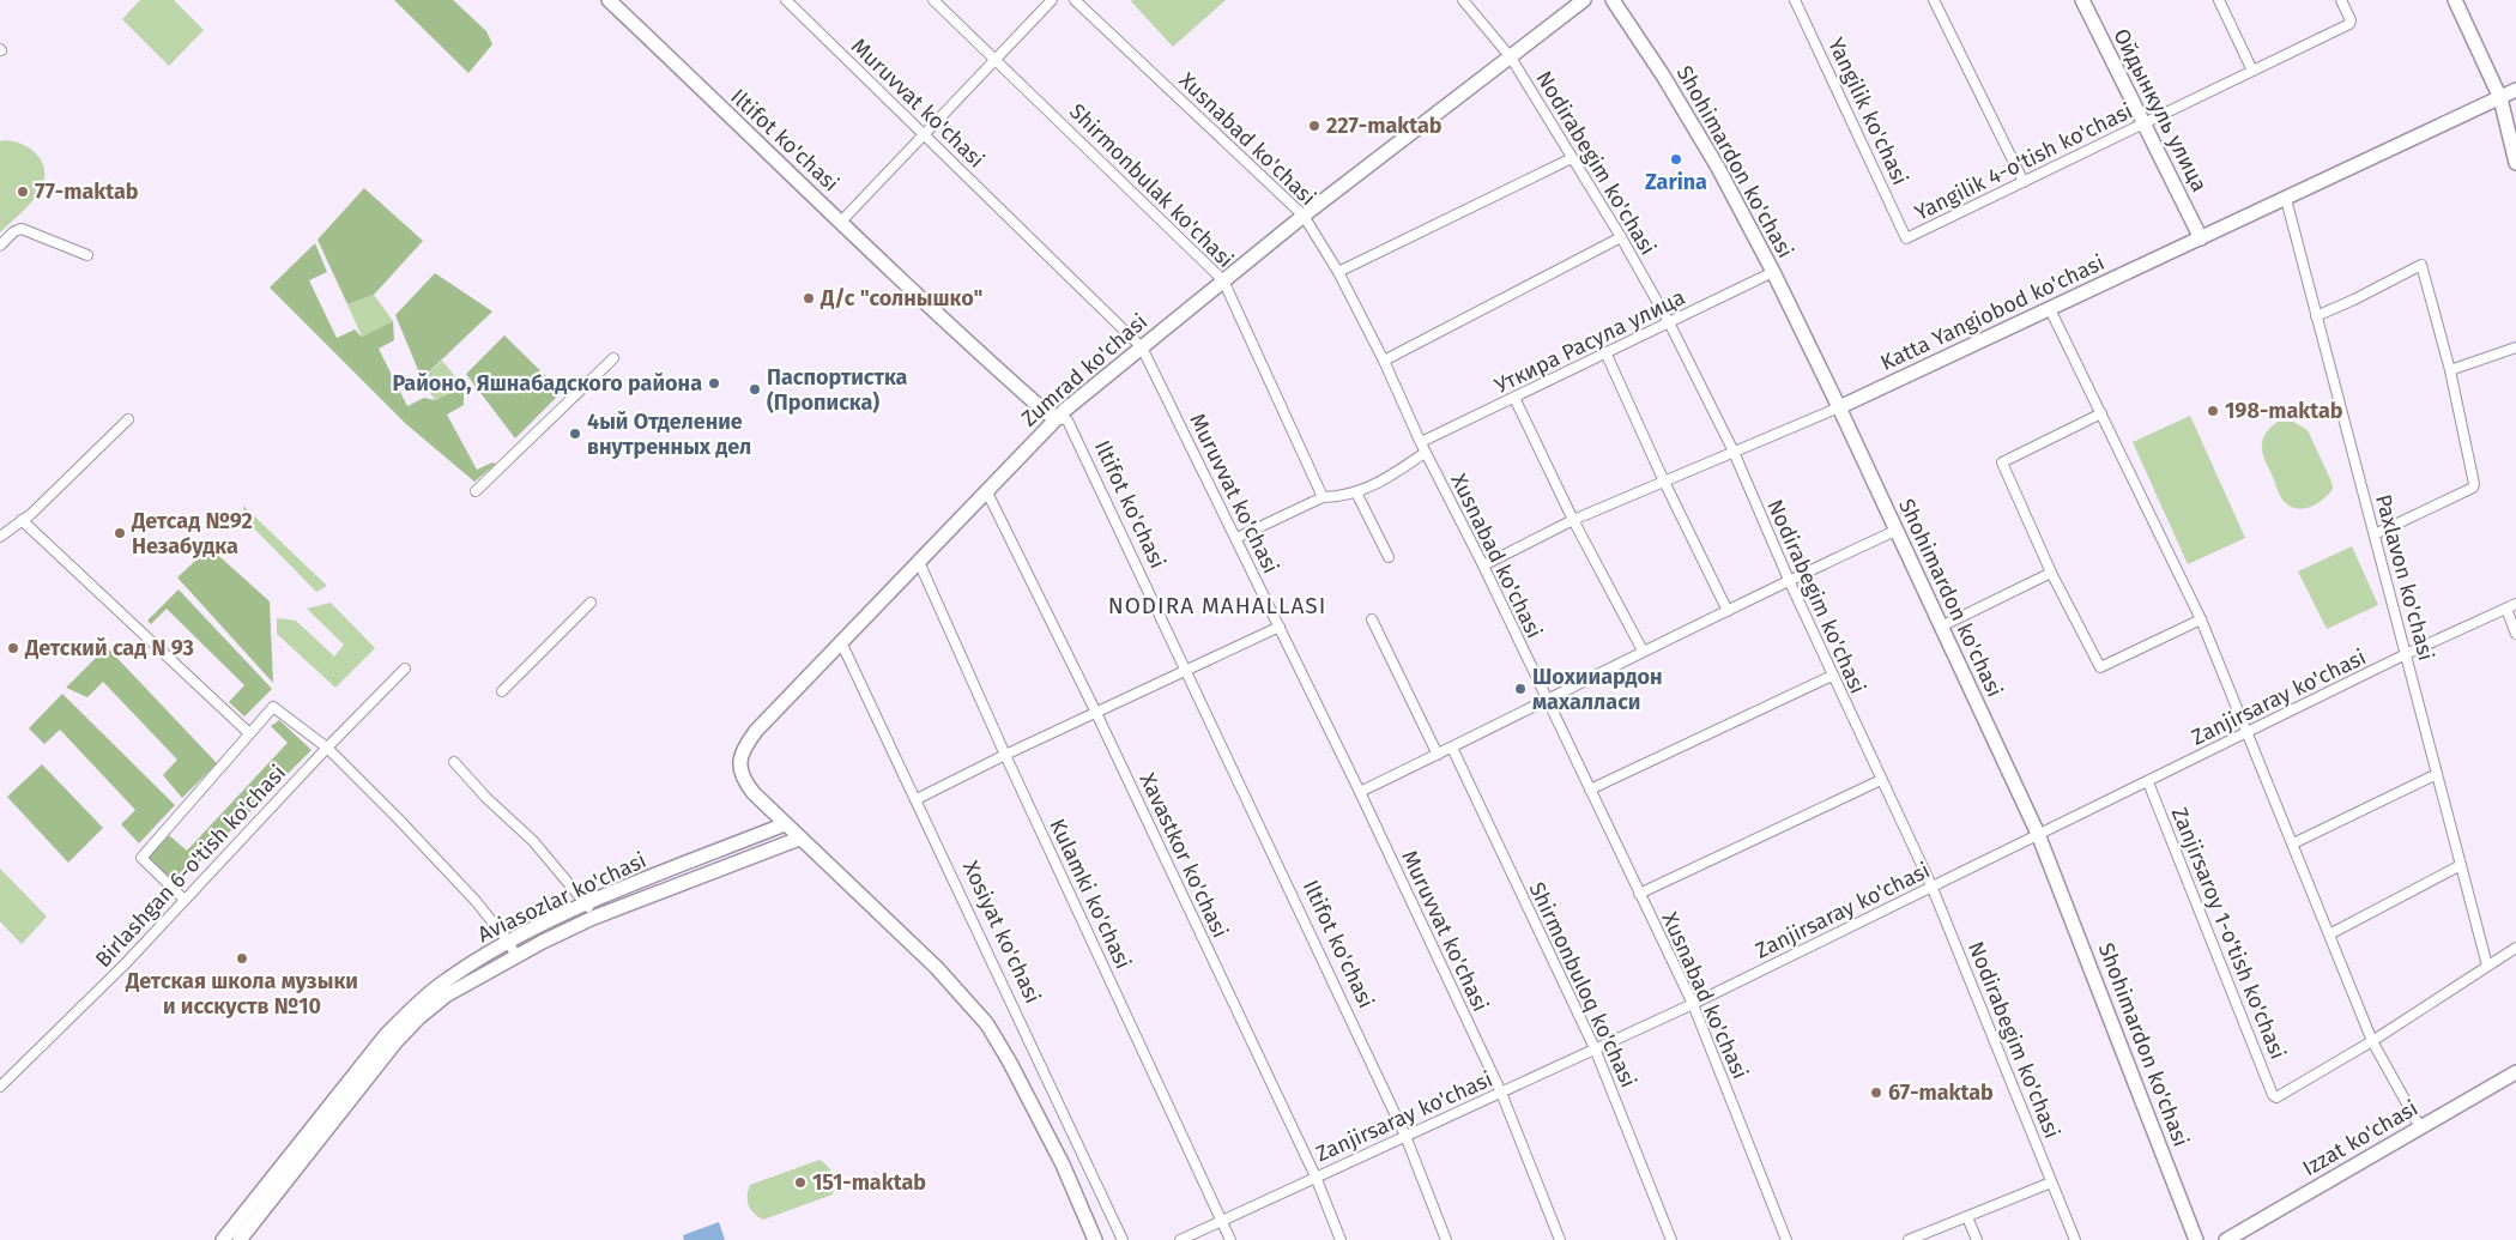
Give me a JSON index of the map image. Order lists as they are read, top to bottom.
{
  "streets": {
    "street": [
      "Muruvvat ko'chasi",
      "Ойдынкуль улица",
      "Yangilik ko'chasi",
      "Xusnabad ko'chasi",
      "Iltifot ko'chasi",
      "Shohimardon ko'chasi",
      "Yangilik 4-o'tish ko'chasi",
      "Nodirabegim ko'chasi",
      "Shirmonbulak ko'chasi",
      "Katta Yangiobod ko'chasi",
      "Уткира Расула улица",
      "Zumrad ko'chasi",
      "Paxlavon ko'chasi",
      "Zanjirsaray ko'chasi",
      "Xavastkor ko'chasi",
      "Birlashgan 6-o'tish ko'chasi",
      "Kulamki ko'chasi",
      "Aviasozlar ko'chasi",
      "Xosiyat ko'chasi",
      "Zanjirsaroy 1-o'tish ko'chasi",
      "Shirmonbuloq ko'chasi",
      "Izzat ko'chasi"
    ]
  },
  "crossings": [
    ["Muruvvat ko'chasi", "Zumrad ko'chasi"],
    ["Muruvvat ko'chasi", "Zanjirsaray ko'chasi"],
    ["Ойдынкуль улица", "Yangilik 4-o'tish ko'chasi"],
    ["Ойдынкуль улица", "Katta Yangiobod ko'chasi"],
    ["Yangilik ko'chasi", "Yangilik 4-o'tish ko'chasi"],
    ["Xusnabad ko'chasi", "Katta Yangiobod ko'chasi"],
    ["Xusnabad ko'chasi", "Уткира Расула улица"],
    ["Xusnabad ko'chasi", "Zumrad ko'chasi"],
    ["Xusnabad ko'chasi", "Zanjirsaray ko'chasi"],
    ["Iltifot ko'chasi", "Zumrad ko'chasi"],
    ["Iltifot ko'chasi", "Zanjirsaray ko'chasi"],
    ["Shohimardon ko'chasi", "Katta Yangiobod ko'chasi"],
    ["Shohimardon ko'chasi", "Уткира Расула улица"],
    ["Shohimardon ko'chasi", "Zanjirsaray ko'chasi"],
    ["Nodirabegim ko'chasi", "Katta Yangiobod ko'chasi"],
    ["Nodirabegim ko'chasi", "Уткира Расула улица"],
    ["Nodirabegim ko'chasi", "Zumrad ko'chasi"],
    ["Nodirabegim ko'chasi", "Zanjirsaray ko'chasi"],
    ["Shirmonbulak ko'chasi", "Zumrad ko'chasi"],
    ["Katta Yangiobod ko'chasi", "Paxlavon ko'chasi"],
    ["Zumrad ko'chasi", "Xavastkor ko'chasi"],
    ["Zumrad ko'chasi", "Kulamki ko'chasi"],
    ["Zumrad ko'chasi", "Aviasozlar ko'chasi"],
    ["Zumrad ko'chasi", "Xosiyat ko'chasi"],
    ["Paxlavon ko'chasi", "Zanjirsaray ko'chasi"],
    ["Zanjirsaray ko'chasi", "Xavastkor ko'chasi"],
    ["Zanjirsaray ko'chasi", "Kulamki ko'chasi"],
    ["Zanjirsaray ko'chasi", "Zanjirsaroy 1-o'tish ko'chasi"],
    ["Zanjirsaray ko'chasi", "Shirmonbuloq ko'chasi"]
  ],
  "districts": ["NODIRA MAHALLASI"],
  "places": [
    "227-maktab",
    "Zarina",
    "77-maktab",
    "Д/с \"солнышко\"",
    "Районо, Яшнабадского района",
    "Паспортистка (Прописка)",
    "198-maktab",
    "4ый Отделение внутренных дел",
    "Детсад №92 Незабудка",
    "Детский сад N 93",
    "Шохииардон махалласи",
    "Детская школа музыки и исскуств №10",
    "67-maktab",
    "151-maktab"
  ]
}
